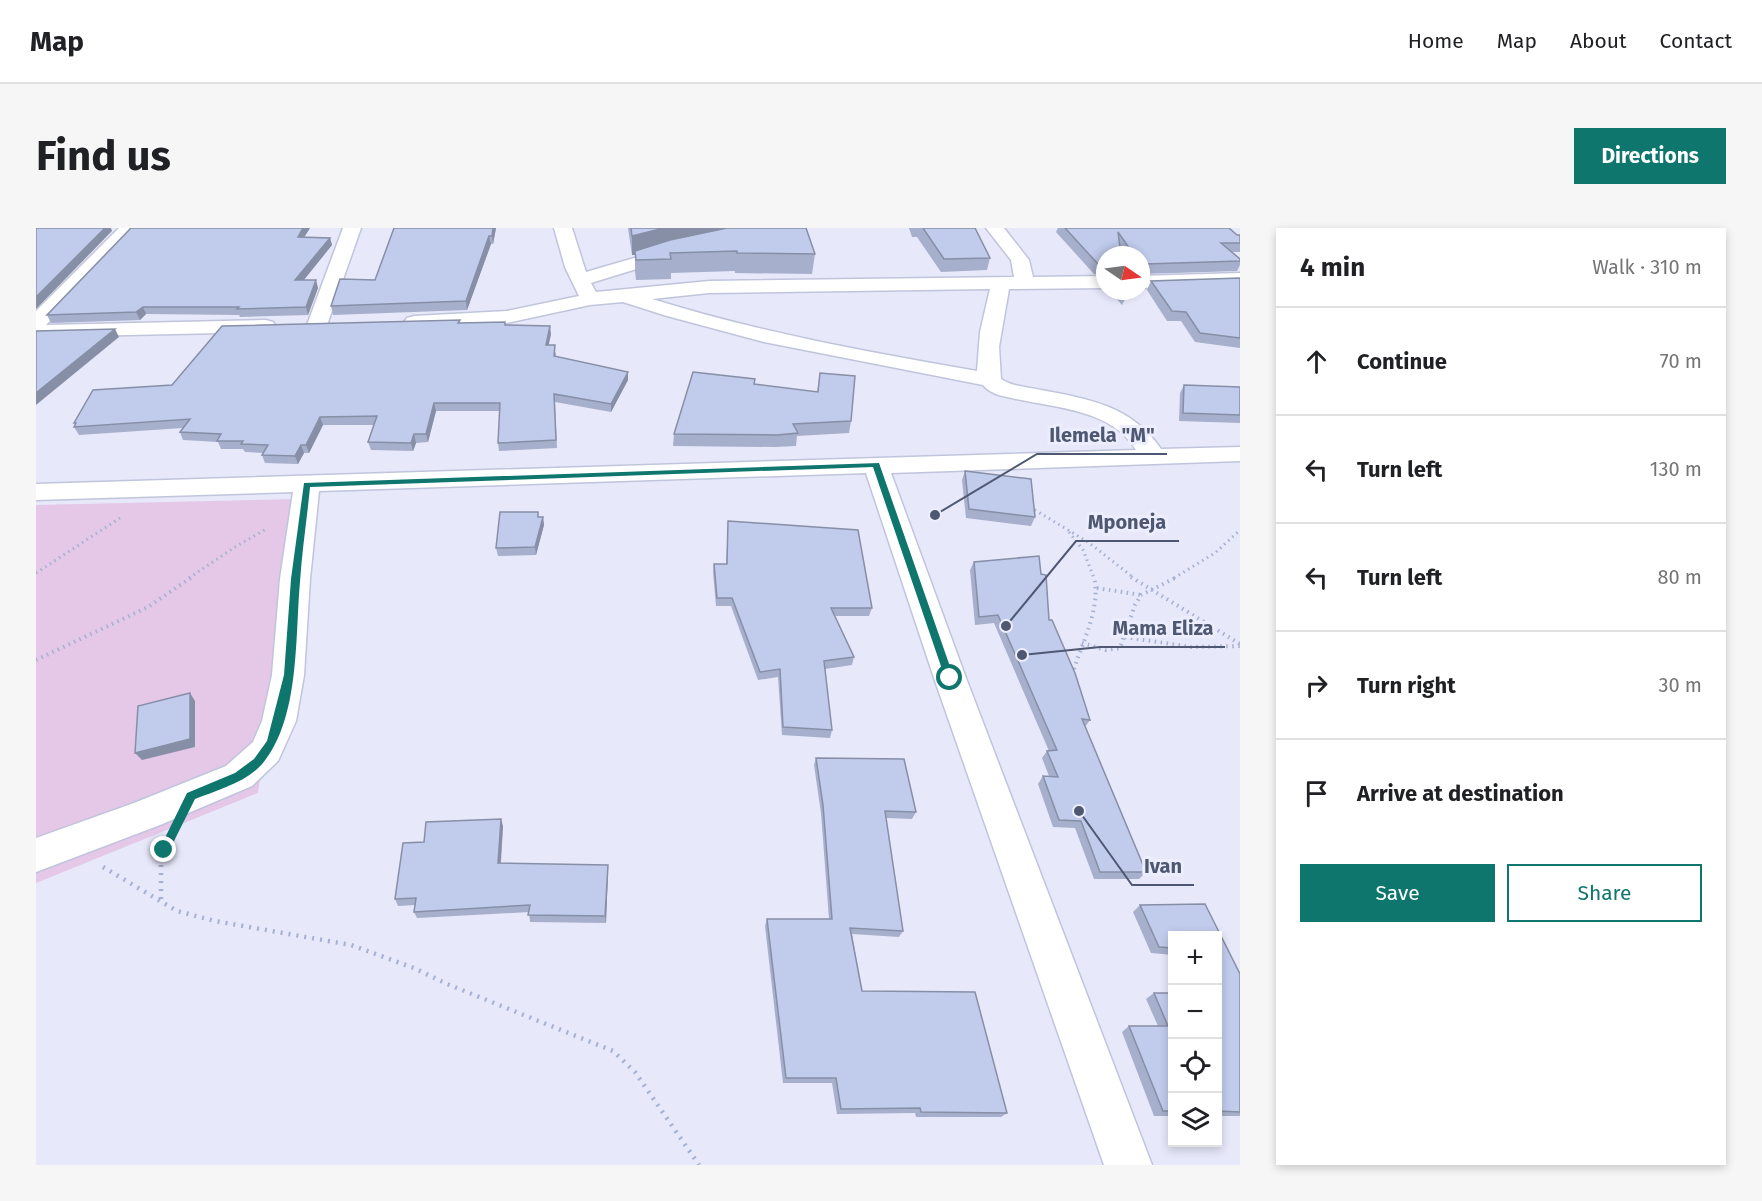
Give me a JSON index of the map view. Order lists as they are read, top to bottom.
{
  "places": [
    "Ilemela \"M\"",
    "Mponeja",
    "Mama Eliza",
    "Ivan"
  ],
  "north": "right",
  "page": {
    "header": "Map",
    "nav": [
      "Home",
      "Map",
      "About",
      "Contact"
    ],
    "buttons": [
      "Directions",
      ["Save", "Share"]
    ],
    "title": "Find us",
    "heading": ["4 min", "Walk · 310 m"],
    "list": [
      ["Continue", "70 m"],
      ["Turn left", "130 m"],
      ["Turn left", "80 m"],
      ["Turn right", "30 m"],
      "Arrive at destination"
    ],
    "map_buttons": ["+", "−"]
  }
}
